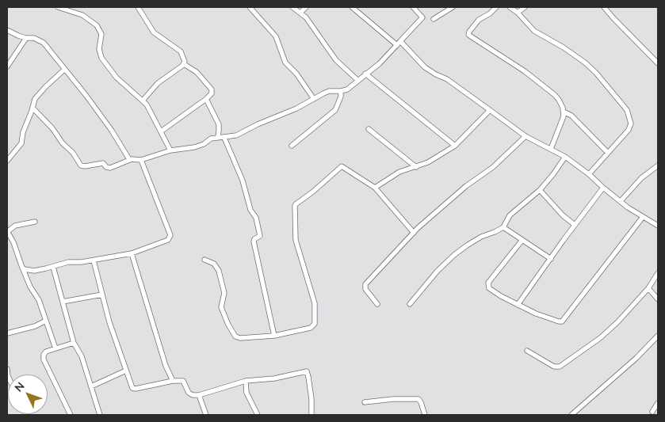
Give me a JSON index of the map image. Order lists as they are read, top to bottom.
{
  "north": "top left"
}
